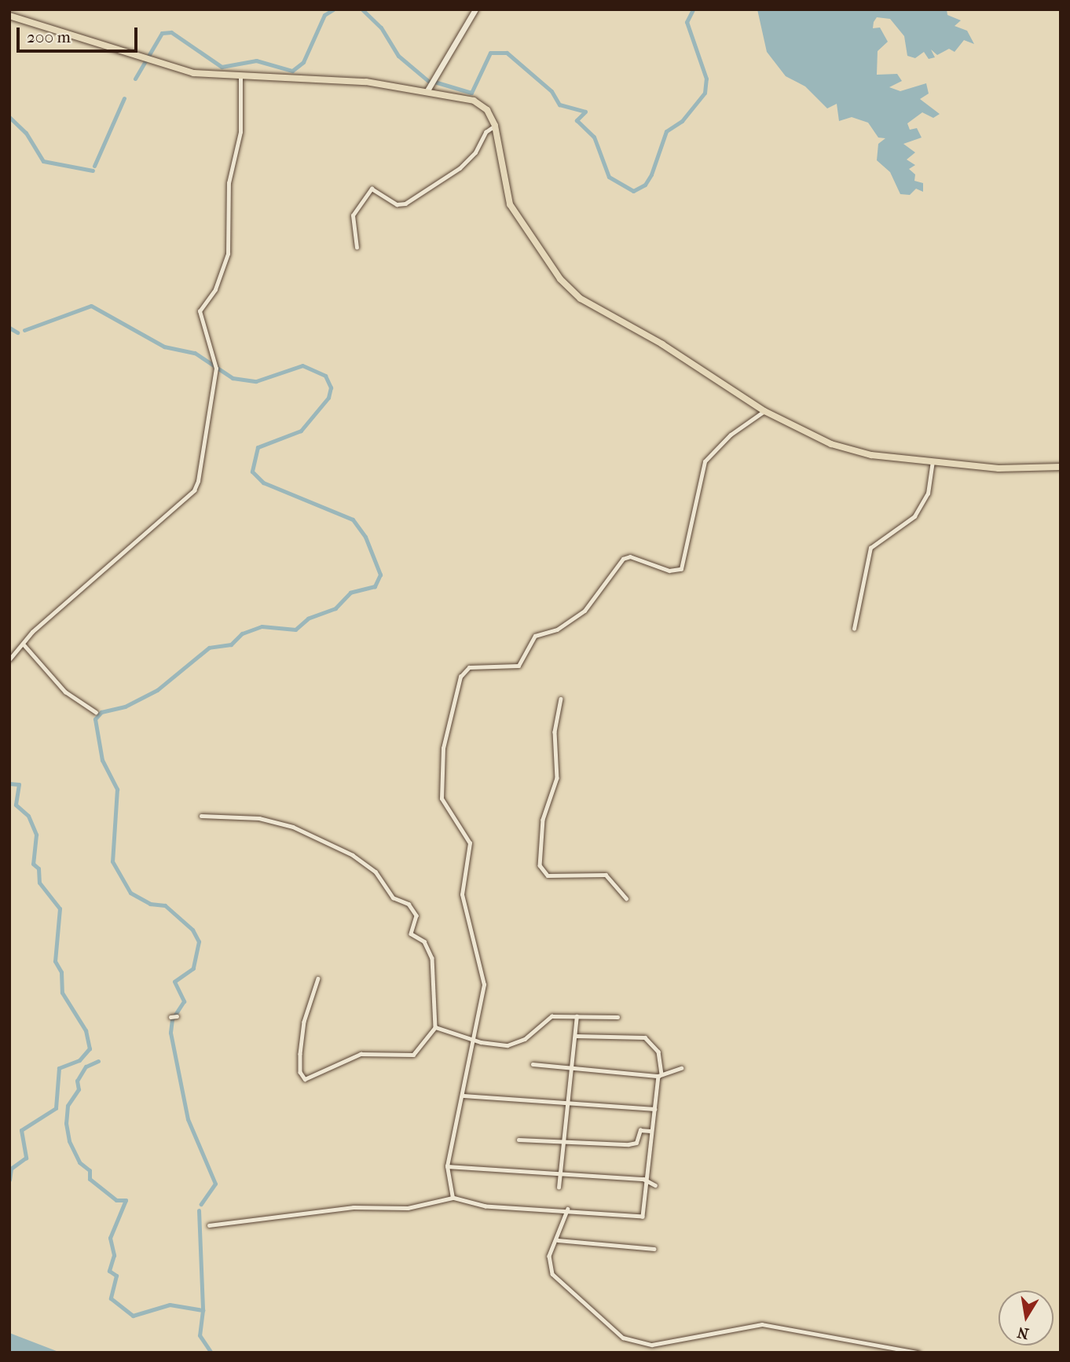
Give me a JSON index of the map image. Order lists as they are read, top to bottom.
{
  "scale_bar": "200 m",
  "north": "bottom"
}
